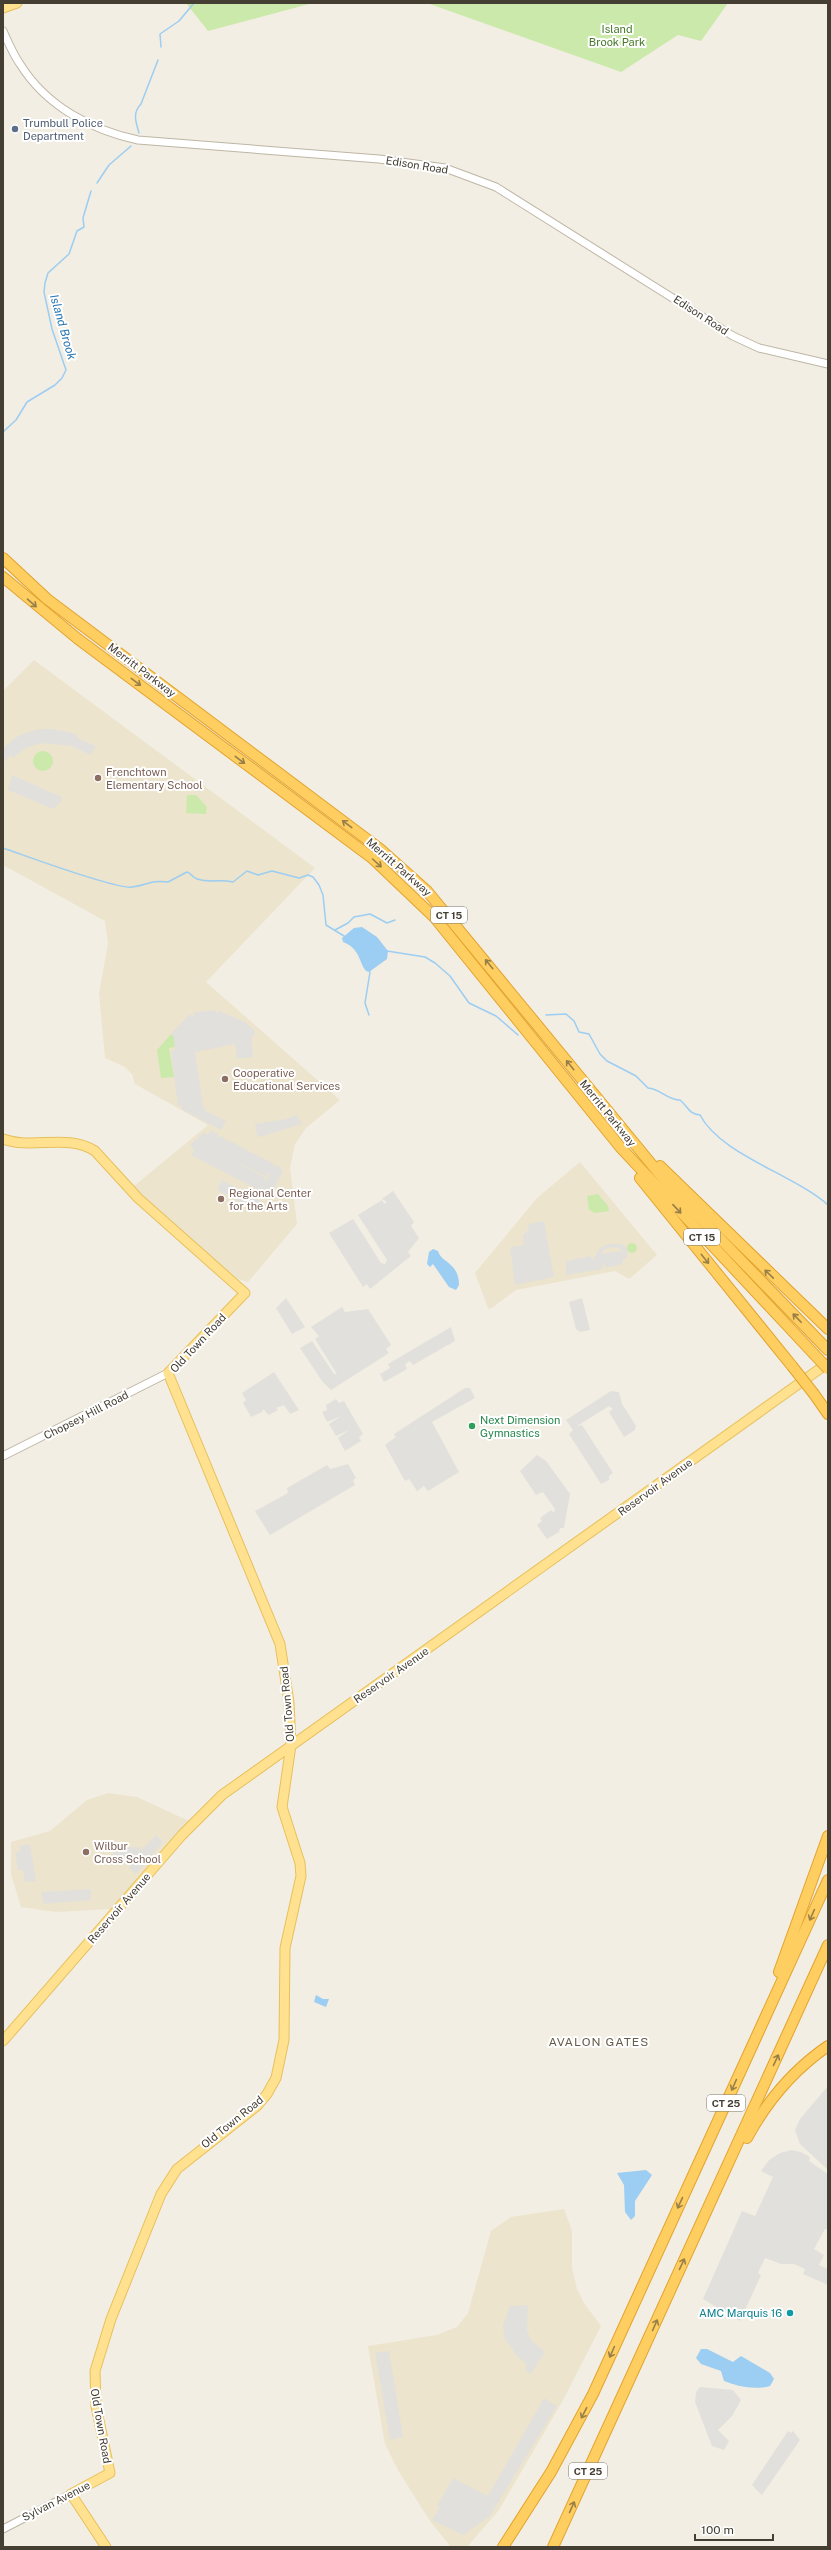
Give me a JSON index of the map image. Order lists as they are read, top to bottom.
{
  "streets": {
    "highway": ["Merritt Parkway", "CT 15", "CT 25"],
    "main road": ["Old Town Road", "Reservoir Avenue", "Sylvan Avenue"],
    "street": ["Edison Road", "Chopsey Hill Road"]
  },
  "crossings": [
    ["Old Town Road", "Chopsey Hill Road"],
    ["Old Town Road", "Reservoir Avenue"],
    ["Old Town Road", "Sylvan Avenue"]
  ],
  "districts": ["AVALON GATES"],
  "water": ["Island Brook"],
  "parks": ["Island Brook Park"],
  "places": [
    "Trumbull Police Department",
    "Frenchtown Elementary School",
    "Cooperative Educational Services",
    "Regional Center for the Arts",
    "Next Dimension Gymnastics",
    "Wilbur Cross School",
    "AMC Marquis 16"
  ],
  "scale_bar": "100 m"
}
